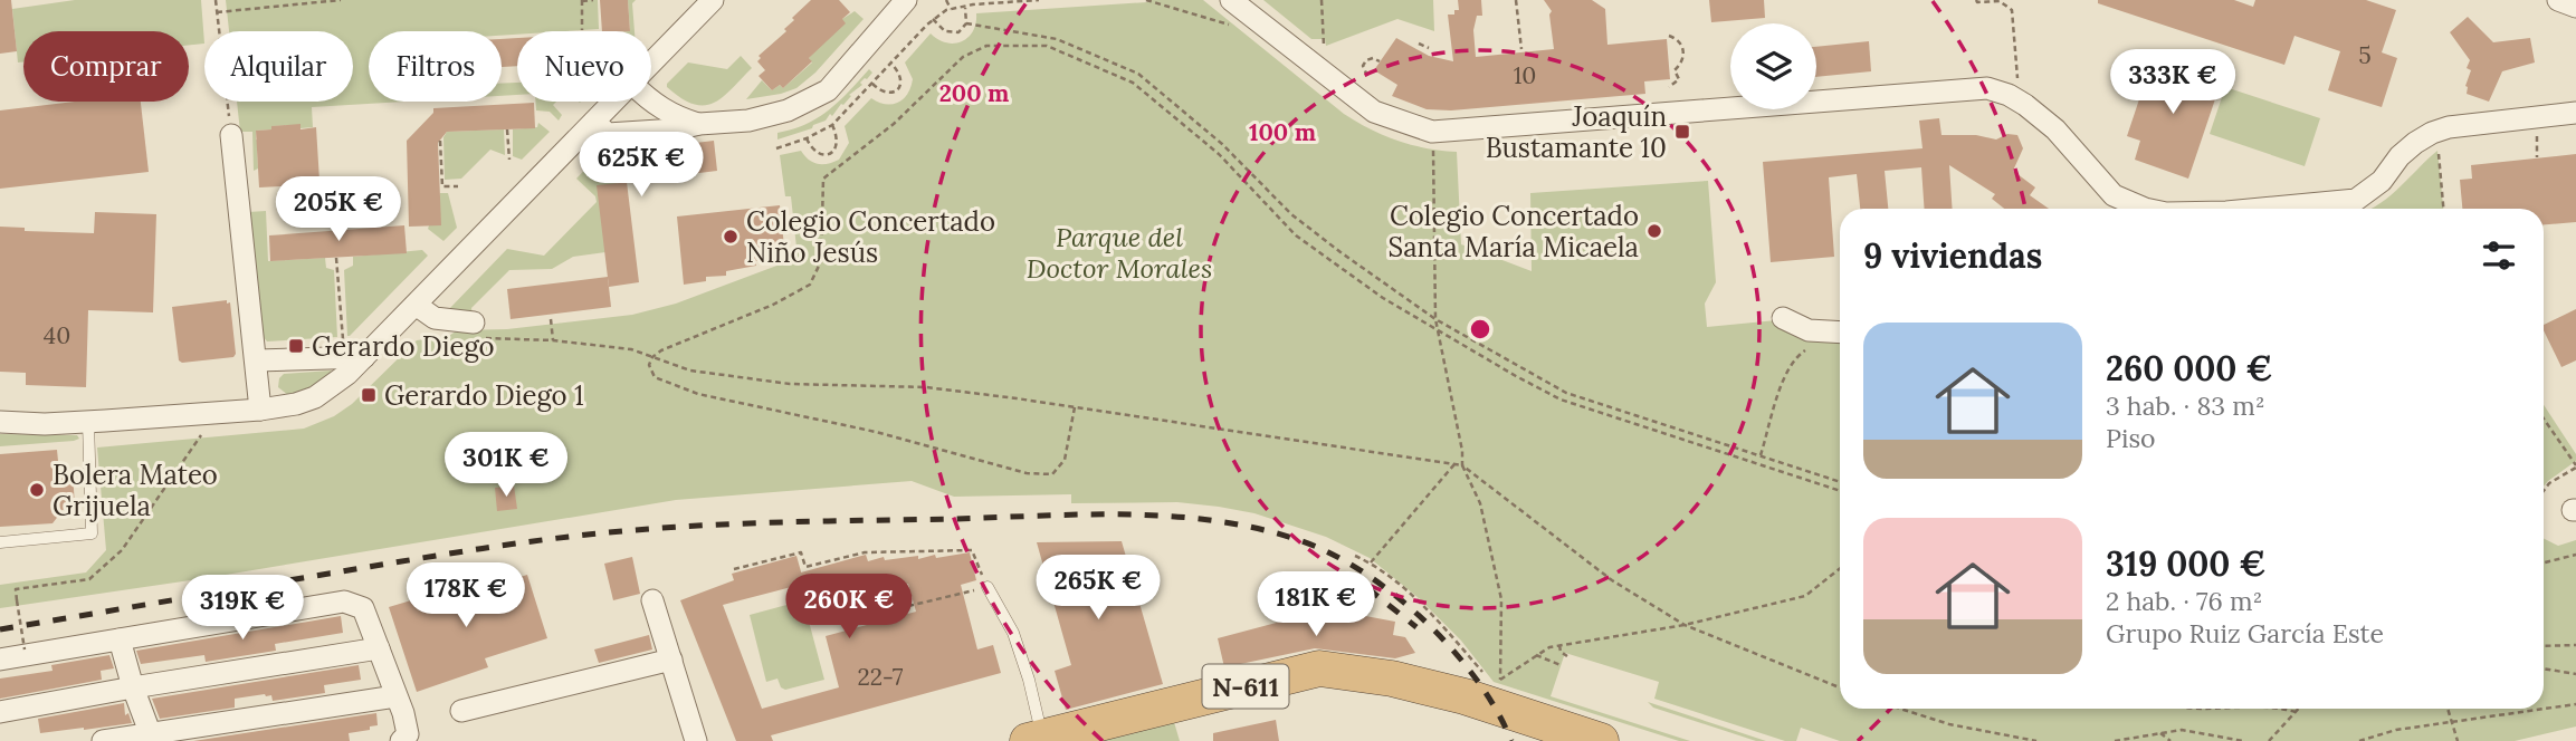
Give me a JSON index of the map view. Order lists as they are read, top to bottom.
{
  "streets": {
    "highway": ["N-611"]
  },
  "parks": ["Parque del Doctor Morales"],
  "places": {
    "transit": ["Joaquín Bustamante 10", "Gerardo Diego", "Gerardo Diego 1"],
    "other": ["Colegio Concertado Santa María Micaela", "Colegio Concertado Niño Jesús", "Bolera Mateo Grijuela"]
  },
  "house_numbers": [
    "5",
    "10",
    "40",
    "22-7"
  ],
  "page": {
    "chip": [
      "Comprar",
      "Alquilar",
      "Filtros",
      "Nuevo"
    ],
    "price": [
      "333K €",
      "625K €",
      "205K €",
      "301K €",
      "265K €",
      "178K €",
      "181K €",
      "260K €",
      "319K €"
    ],
    "heading": "9 viviendas",
    "list": [
      {
        "name": "260 000 €",
        "note": "3 hab. · 83 m² · Piso"
      },
      {
        "name": "319 000 €",
        "note": "2 hab. · 76 m² · Grupo Ruiz García Este"
      }
    ]
  },
  "rings": ["200 m", "100 m"]
}
